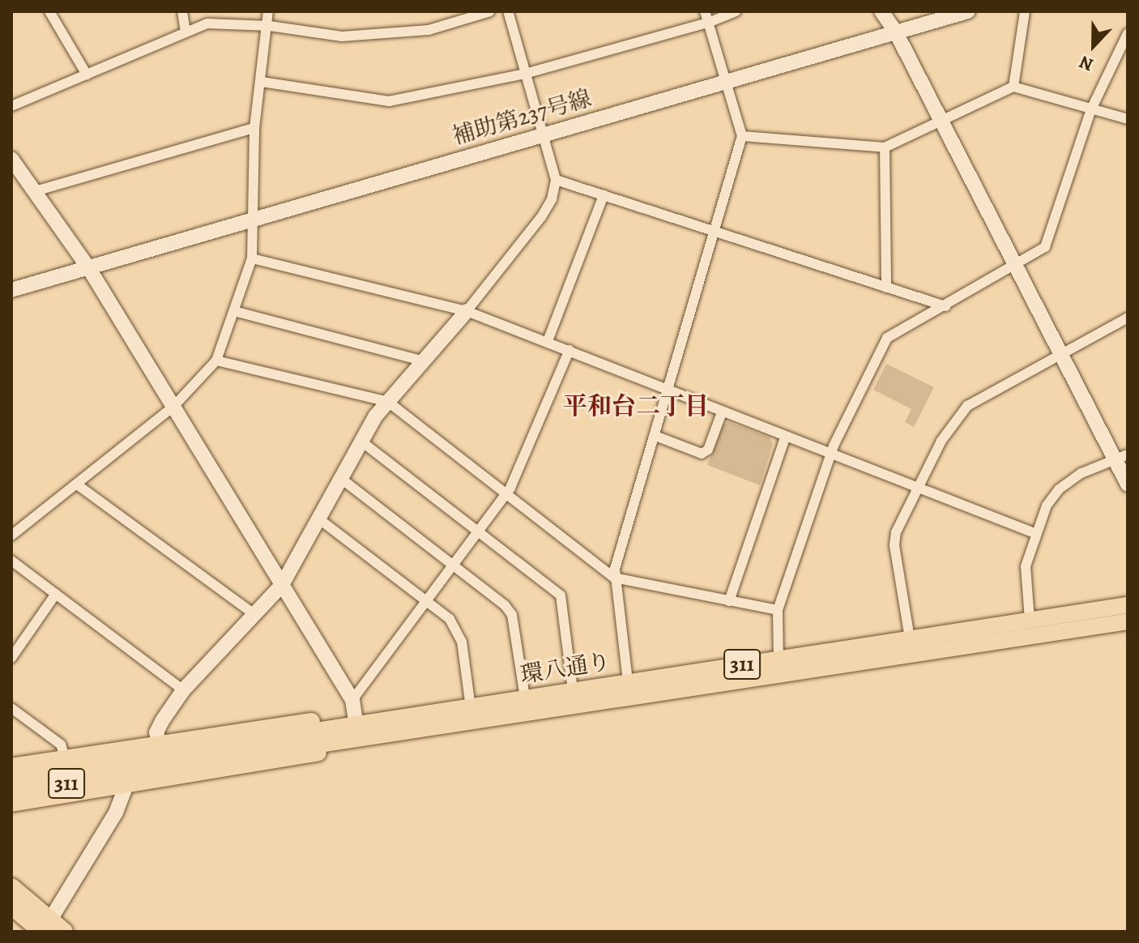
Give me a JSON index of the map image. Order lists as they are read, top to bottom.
{
  "streets": {
    "main road": ["311", "環八通り"],
    "street": ["補助第237号線"]
  },
  "districts": ["平和台二丁目"],
  "north": "bottom"
}
